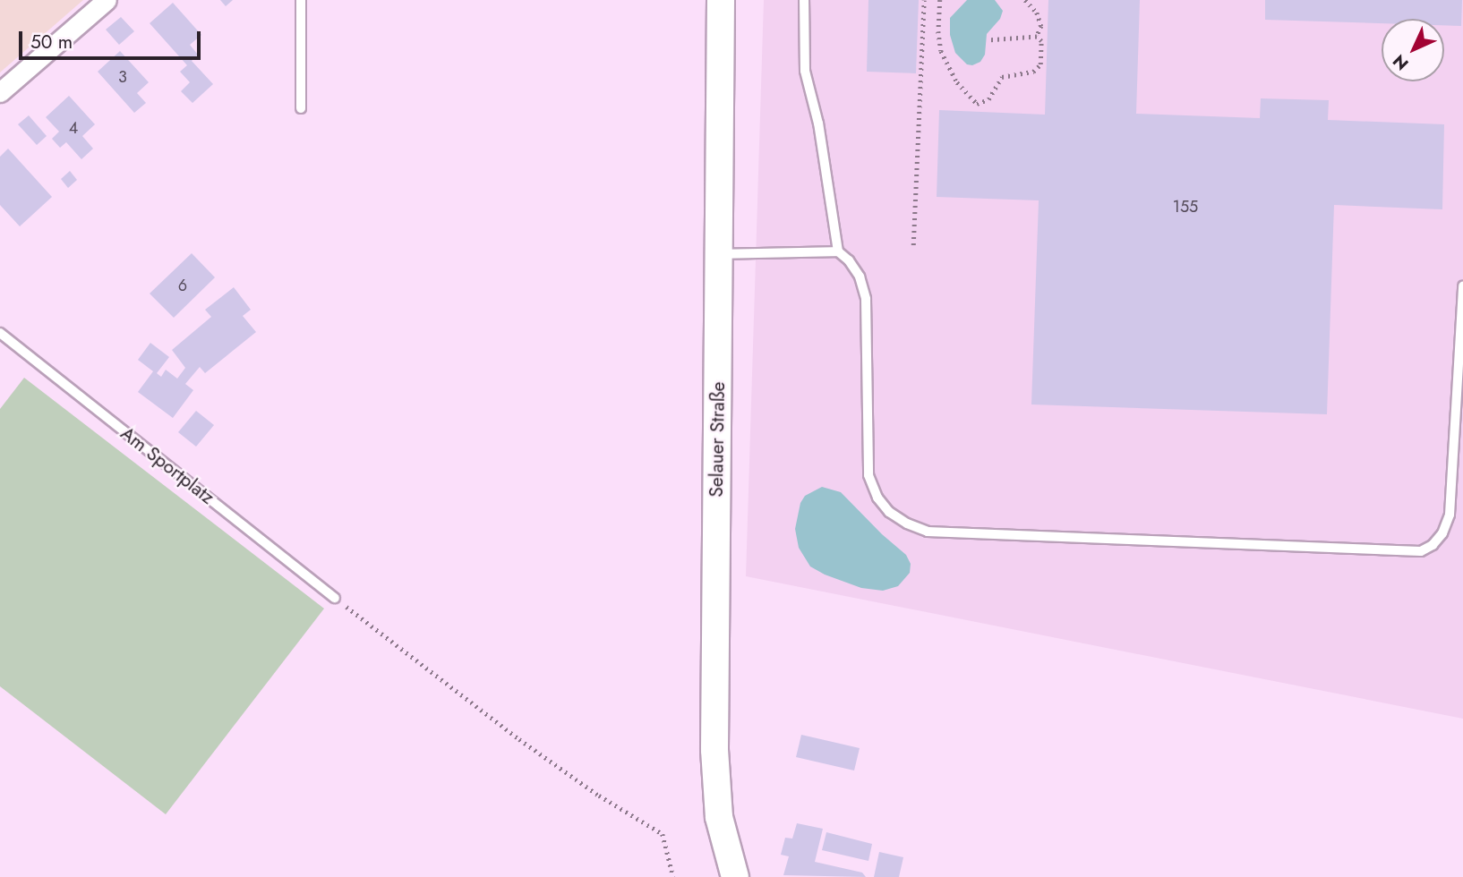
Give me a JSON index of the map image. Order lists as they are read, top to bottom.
{
  "streets": {
    "main road": ["Selauer Straße"],
    "lane": ["Am Sportplatz"]
  },
  "house_numbers": [
    "3",
    "4",
    "155",
    "6"
  ],
  "scale_bar": "50 m",
  "north": "bottom left"
}
